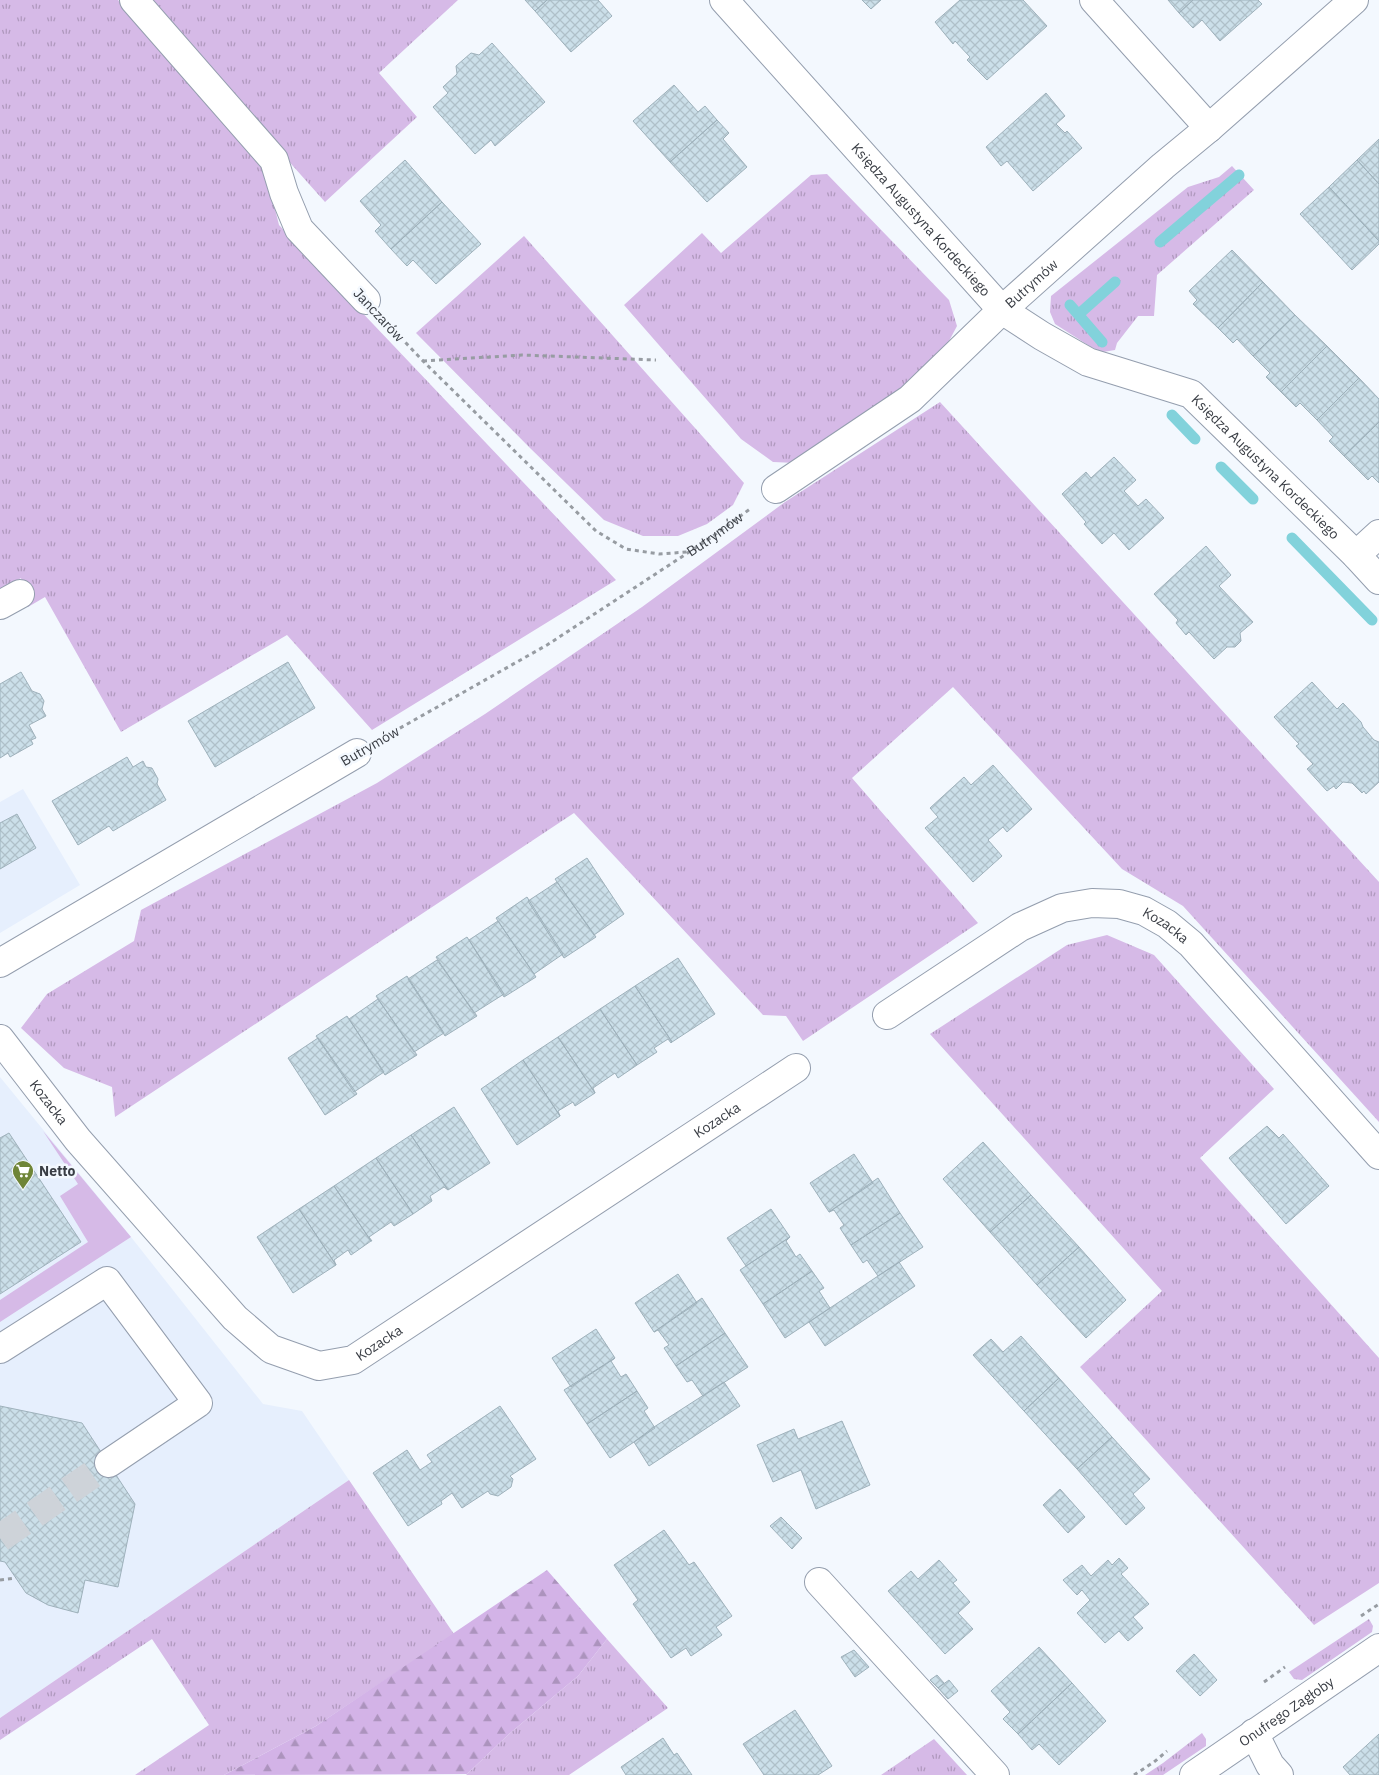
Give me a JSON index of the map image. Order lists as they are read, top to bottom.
{
  "streets": {
    "street": [
      "Księdza Augustyna Kordeckiego",
      "Butrymów",
      "Janczarów",
      "Kozacka",
      "Onufrego Zagłoby"
    ]
  },
  "crossings": [
    ["Księdza Augustyna Kordeckiego", "Butrymów"],
    ["Butrymów", "Janczarów"]
  ],
  "places": {
    "supermarket": ["Netto"]
  }
}
